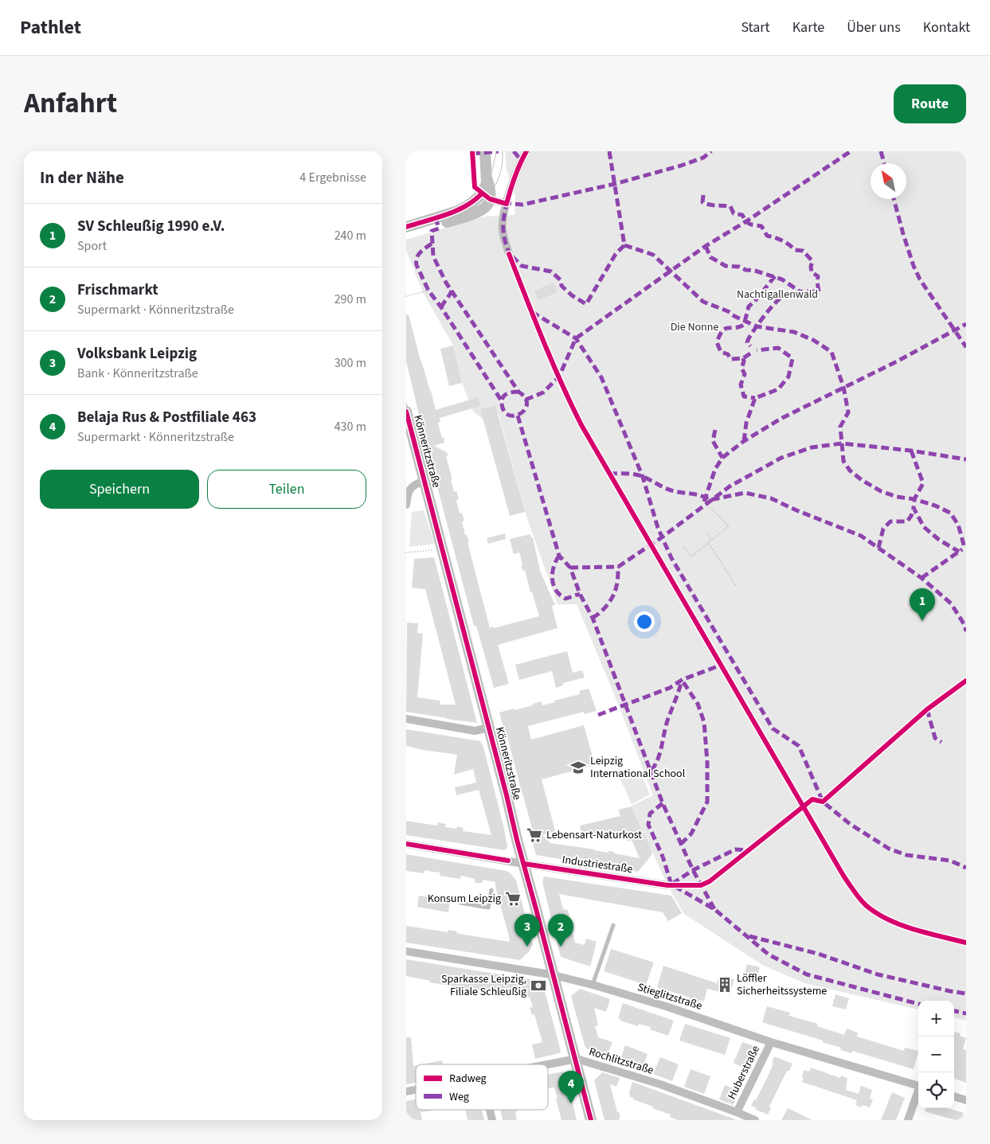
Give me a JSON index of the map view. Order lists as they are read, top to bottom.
{
  "streets": {
    "main road": ["Könneritzstraße"],
    "street": [
      "Industriestraße",
      "Stieglitzstraße",
      "Rochlitzstraße",
      "Huberstraße"
    ]
  },
  "crossings": [
    ["Könneritzstraße", "Industriestraße"],
    ["Könneritzstraße", "Stieglitzstraße"],
    ["Könneritzstraße", "Rochlitzstraße"],
    ["Stieglitzstraße", "Huberstraße"],
    ["Rochlitzstraße", "Huberstraße"]
  ],
  "parks": ["Nachtigallenwald", "Die Nonne"],
  "places": {
    "school or university": ["Leipzig International School"],
    "supermarket": ["Lebensart-Naturkost", "Konsum Leipzig"],
    "building": ["Löffler Sicherheitssysteme"],
    "bank": ["Sparkasse Leipzig, Filiale Schleußig"]
  },
  "legend": ["Radweg", "Weg"],
  "north": "top left",
  "page": {
    "header": "Pathlet",
    "nav": [
      "Start",
      "Karte",
      "Über uns",
      "Kontakt"
    ],
    "title": "Anfahrt",
    "buttons": [
      "Route",
      ["Speichern", "Teilen"]
    ],
    "heading": ["In der Nähe", "4 Ergebnisse"],
    "list": [
      {
        "mark": "1",
        "name": "SV Schleußig 1990 e.V.",
        "note": "Sport",
        "value": "240 m"
      },
      {
        "mark": "2",
        "name": "Frischmarkt",
        "note": "Supermarkt · Könneritzstraße",
        "value": "290 m"
      },
      {
        "mark": "3",
        "name": "Volksbank Leipzig",
        "note": "Bank · Könneritzstraße",
        "value": "300 m"
      },
      {
        "mark": "4",
        "name": "Belaja Rus & Postfiliale 463",
        "note": "Supermarkt · Könneritzstraße",
        "value": "430 m"
      }
    ],
    "pins": [
      "1",
      "2",
      "3",
      "4"
    ],
    "map_buttons": ["+", "−"]
  }
}
